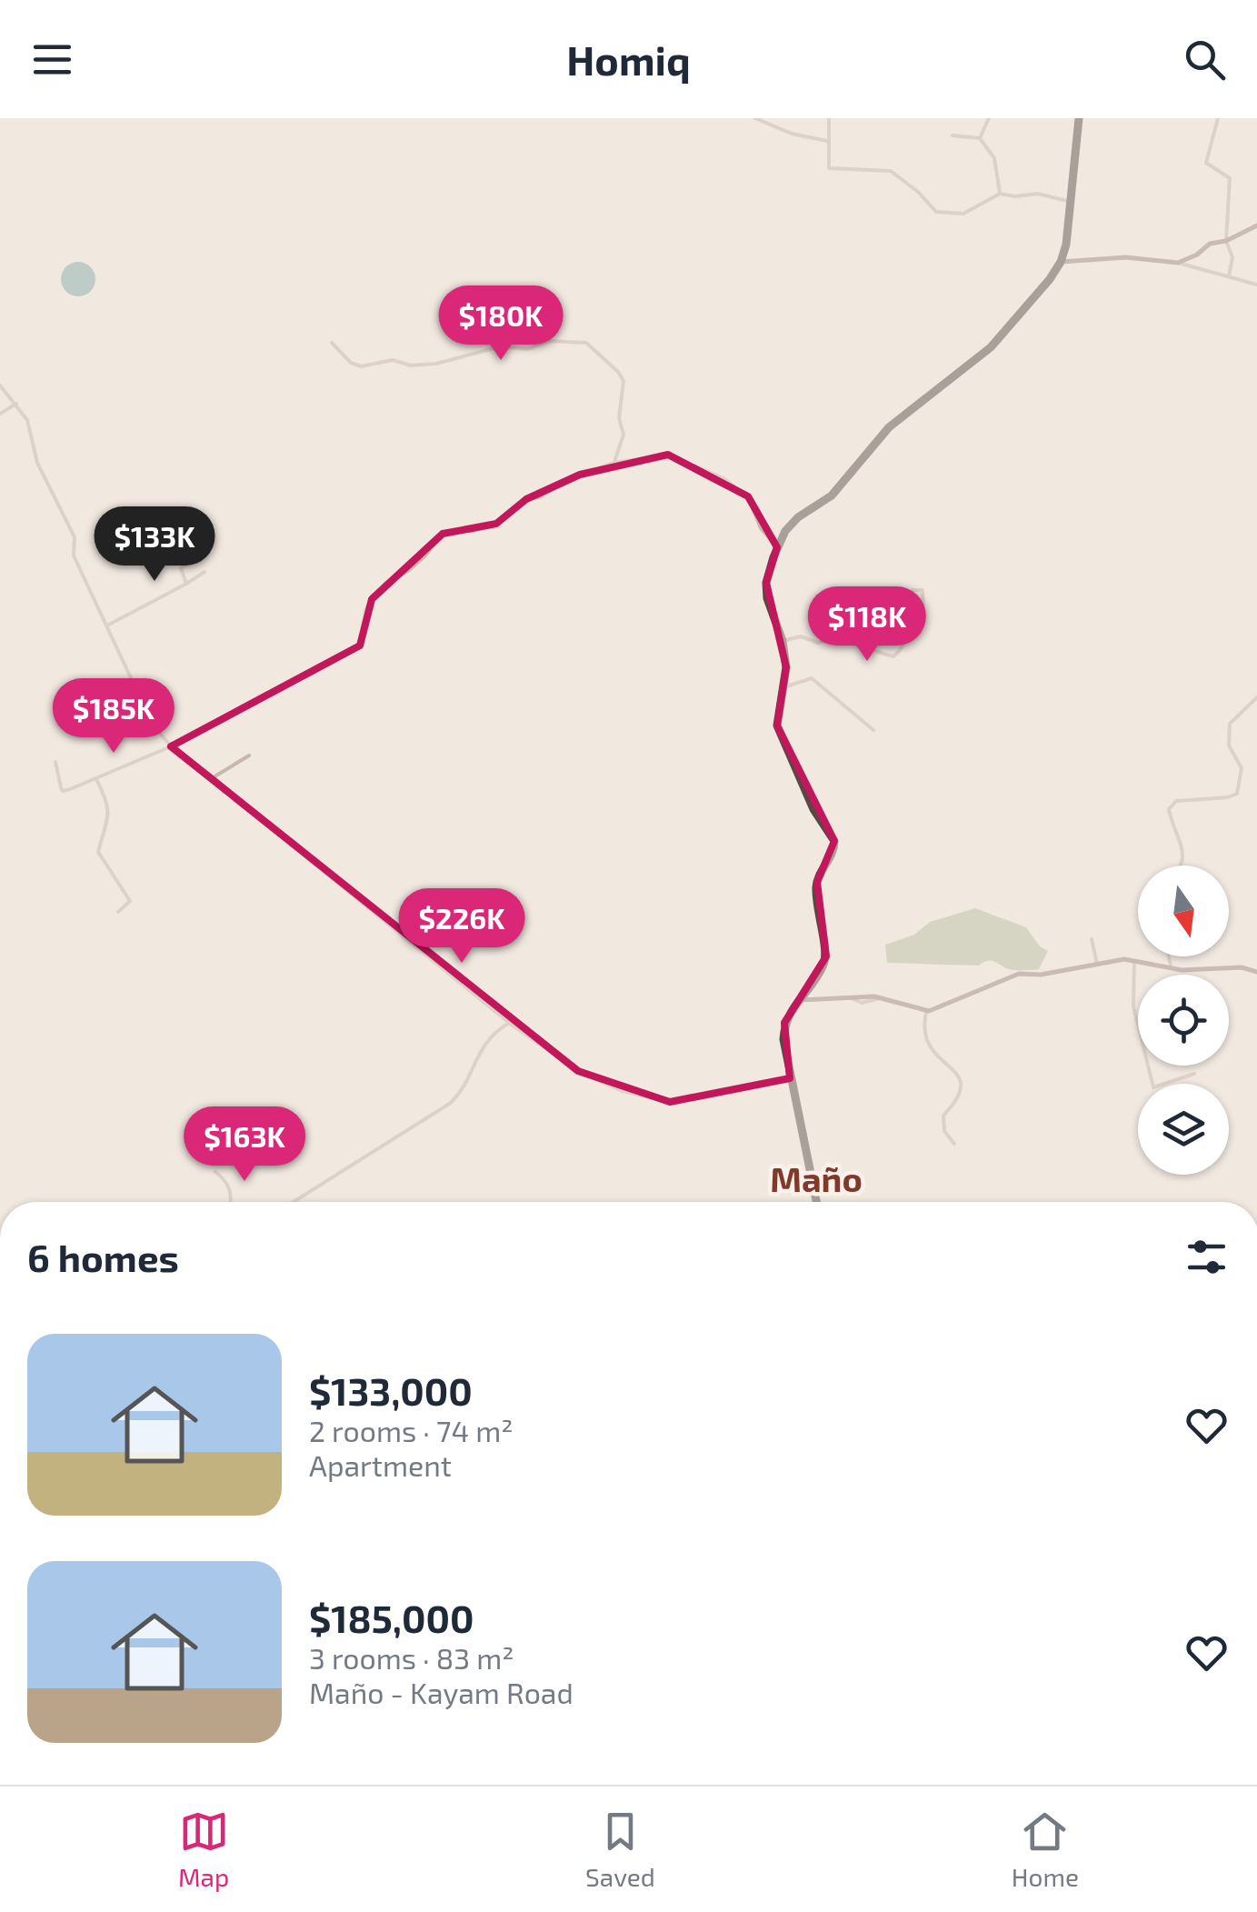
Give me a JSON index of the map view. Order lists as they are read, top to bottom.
{
  "districts": ["Maño"],
  "north": "bottom",
  "page": {
    "header": "Homiq",
    "price": [
      "$180K",
      "$133K",
      "$118K",
      "$185K",
      "$226K",
      "$163K"
    ],
    "heading": "6 homes",
    "list": [
      {
        "name": "$133,000",
        "note": "2 rooms · 74 m² · Apartment"
      },
      {
        "name": "$185,000",
        "note": "3 rooms · 83 m² · Maño - Kayam Road"
      }
    ],
    "tabs": ["Map", "Saved", "Home"]
  }
}
